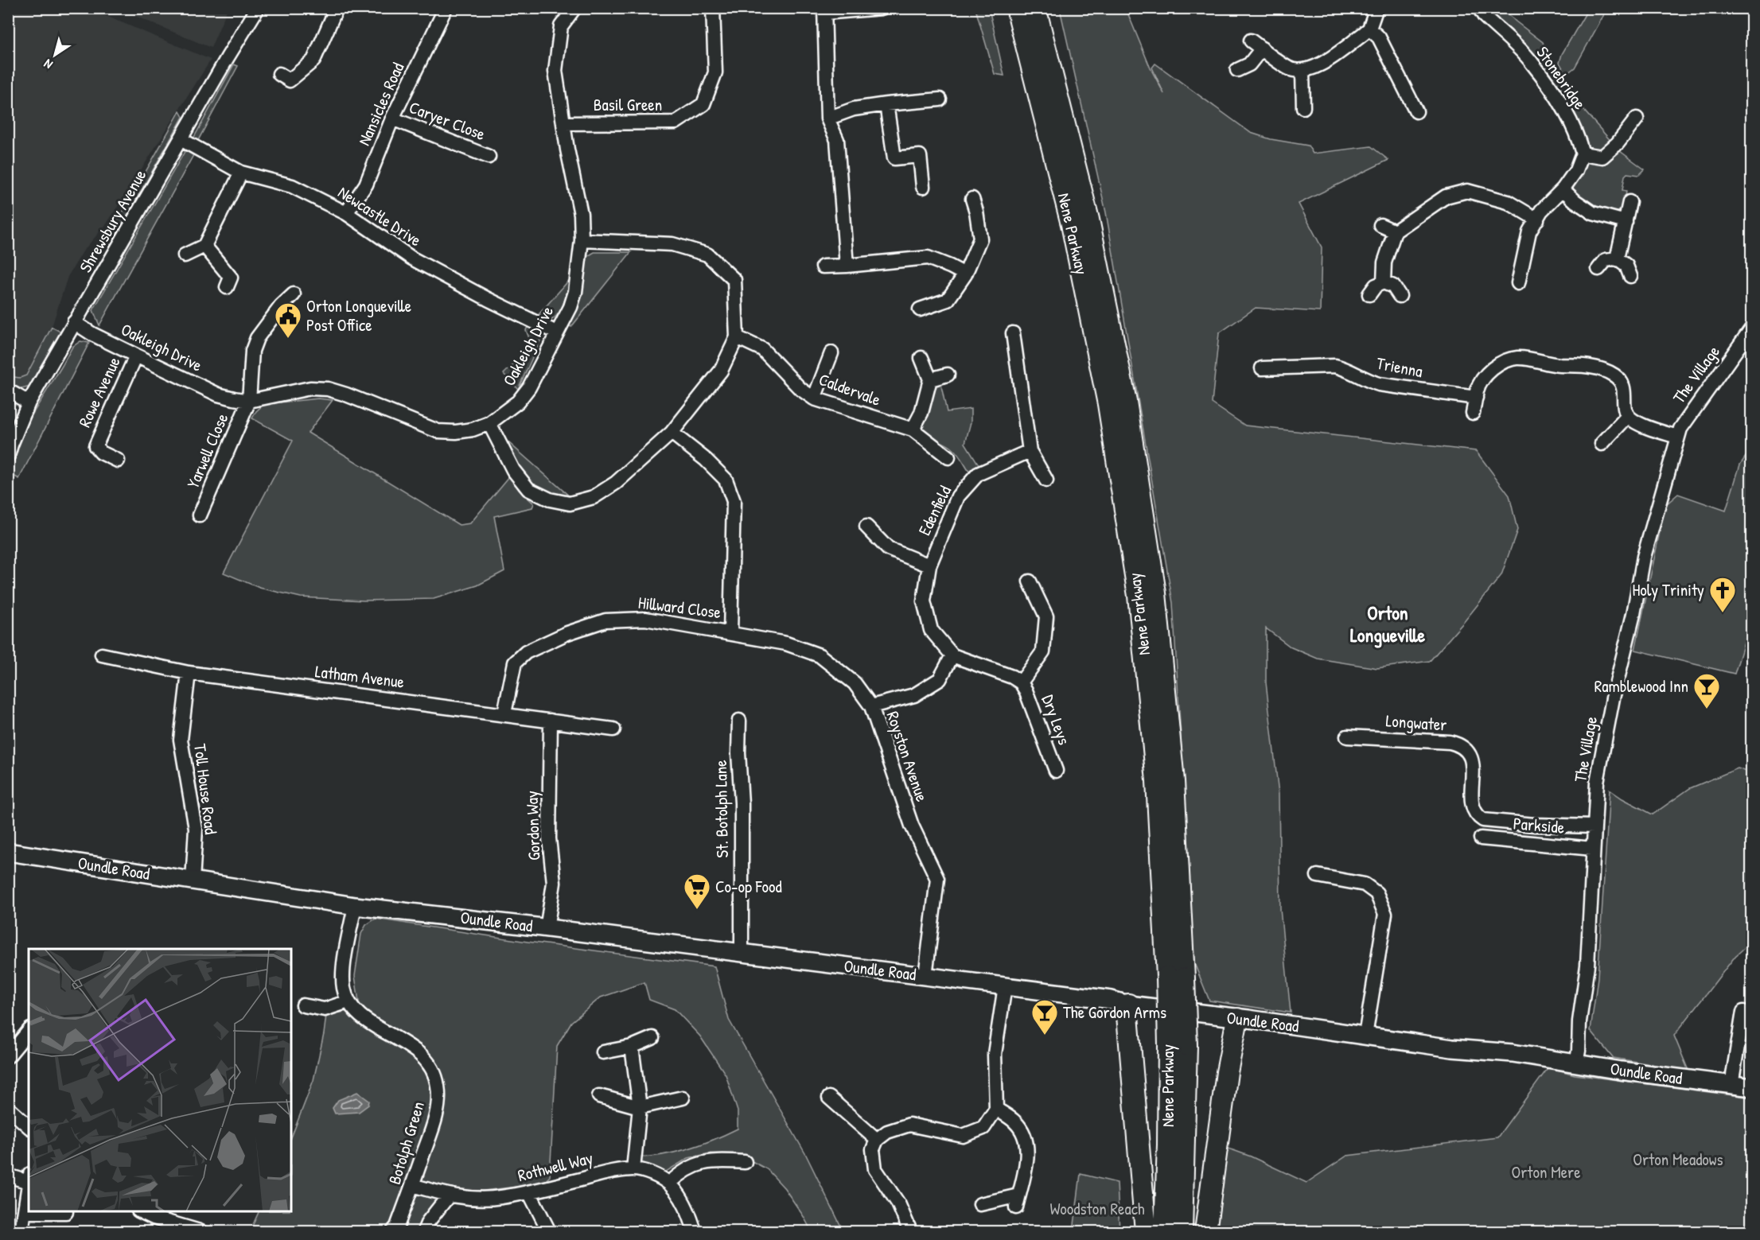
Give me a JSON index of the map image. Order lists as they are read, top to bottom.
{
  "streets": {
    "highway": ["Nene Parkway"],
    "main road": ["Oundle Road"],
    "street": [
      "Stonebridge",
      "Nansicles Road",
      "Basil Green",
      "Caryer Close",
      "Newcastle Drive",
      "Shrewsbury Avenue",
      "Oakleigh Drive",
      "Trienna",
      "The Village",
      "Caldervale",
      "Rowe Avenue",
      "Yarwell Close",
      "Edenfield",
      "Hillward Close",
      "Latham Avenue",
      "Dry Leys",
      "Longwater",
      "Royston Avenue",
      "Toll House Road",
      "St. Botolph Lane",
      "Gordon Way",
      "Parkside",
      "Botolph Green",
      "Rothwell Way"
    ]
  },
  "crossings": [
    ["Nansicles Road", "Caryer Close"],
    ["Nansicles Road", "Newcastle Drive"],
    ["Basil Green", "Oakleigh Drive"],
    ["Newcastle Drive", "Shrewsbury Avenue"],
    ["Newcastle Drive", "Oakleigh Drive"],
    ["Shrewsbury Avenue", "Oakleigh Drive"],
    ["Oakleigh Drive", "Rowe Avenue"],
    ["Oakleigh Drive", "Yarwell Close"],
    ["The Village", "Longwater"],
    ["The Village", "Parkside"],
    ["The Village", "Oundle Road"],
    ["Edenfield", "Dry Leys"],
    ["Hillward Close", "Latham Avenue"],
    ["Hillward Close", "Royston Avenue"],
    ["Latham Avenue", "Toll House Road"],
    ["Latham Avenue", "Gordon Way"],
    ["Royston Avenue", "Oundle Road"],
    ["Toll House Road", "Oundle Road"],
    ["St. Botolph Lane", "Oundle Road"],
    ["Gordon Way", "Oundle Road"],
    ["Botolph Green", "Rothwell Way"]
  ],
  "districts": ["Orton Longueville"],
  "parks": ["Orton Meadows", "Orton Mere", "Woodston Reach"],
  "places": {
    "public building": ["Orton Longueville Post Office"],
    "church": ["Holy Trinity"],
    "bar": ["Ramblewood Inn", "The Gordon Arms"],
    "supermarket": ["Co-op Food"]
  },
  "north": "bottom left"
}
